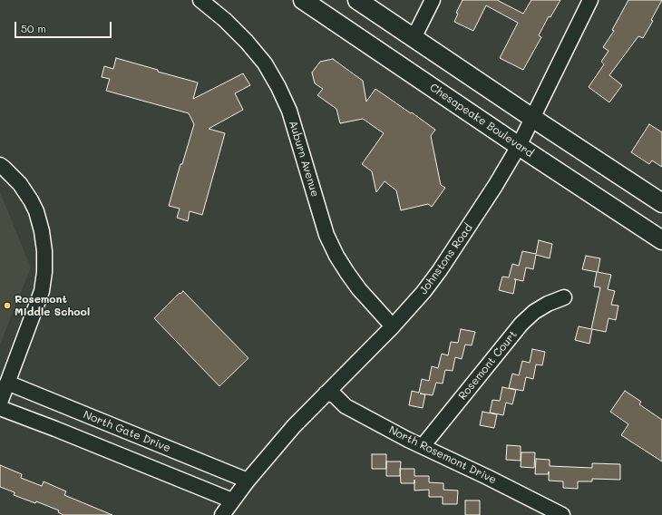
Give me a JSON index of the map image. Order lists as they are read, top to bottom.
{
  "streets": {
    "main road": ["Chesapeake Boulevard"],
    "street": [
      "Auburn Avenue",
      "Johnstons Road",
      "Rosemont Court",
      "North Gate Drive",
      "North Rosemont Drive"
    ]
  },
  "crossings": [
    ["Chesapeake Boulevard", "Johnstons Road"],
    ["Auburn Avenue", "Johnstons Road"],
    ["Johnstons Road", "North Gate Drive"],
    ["Johnstons Road", "North Rosemont Drive"],
    ["Rosemont Court", "North Rosemont Drive"]
  ],
  "places": ["Rosemont Middle School"],
  "scale_bar": "50 m"
}
